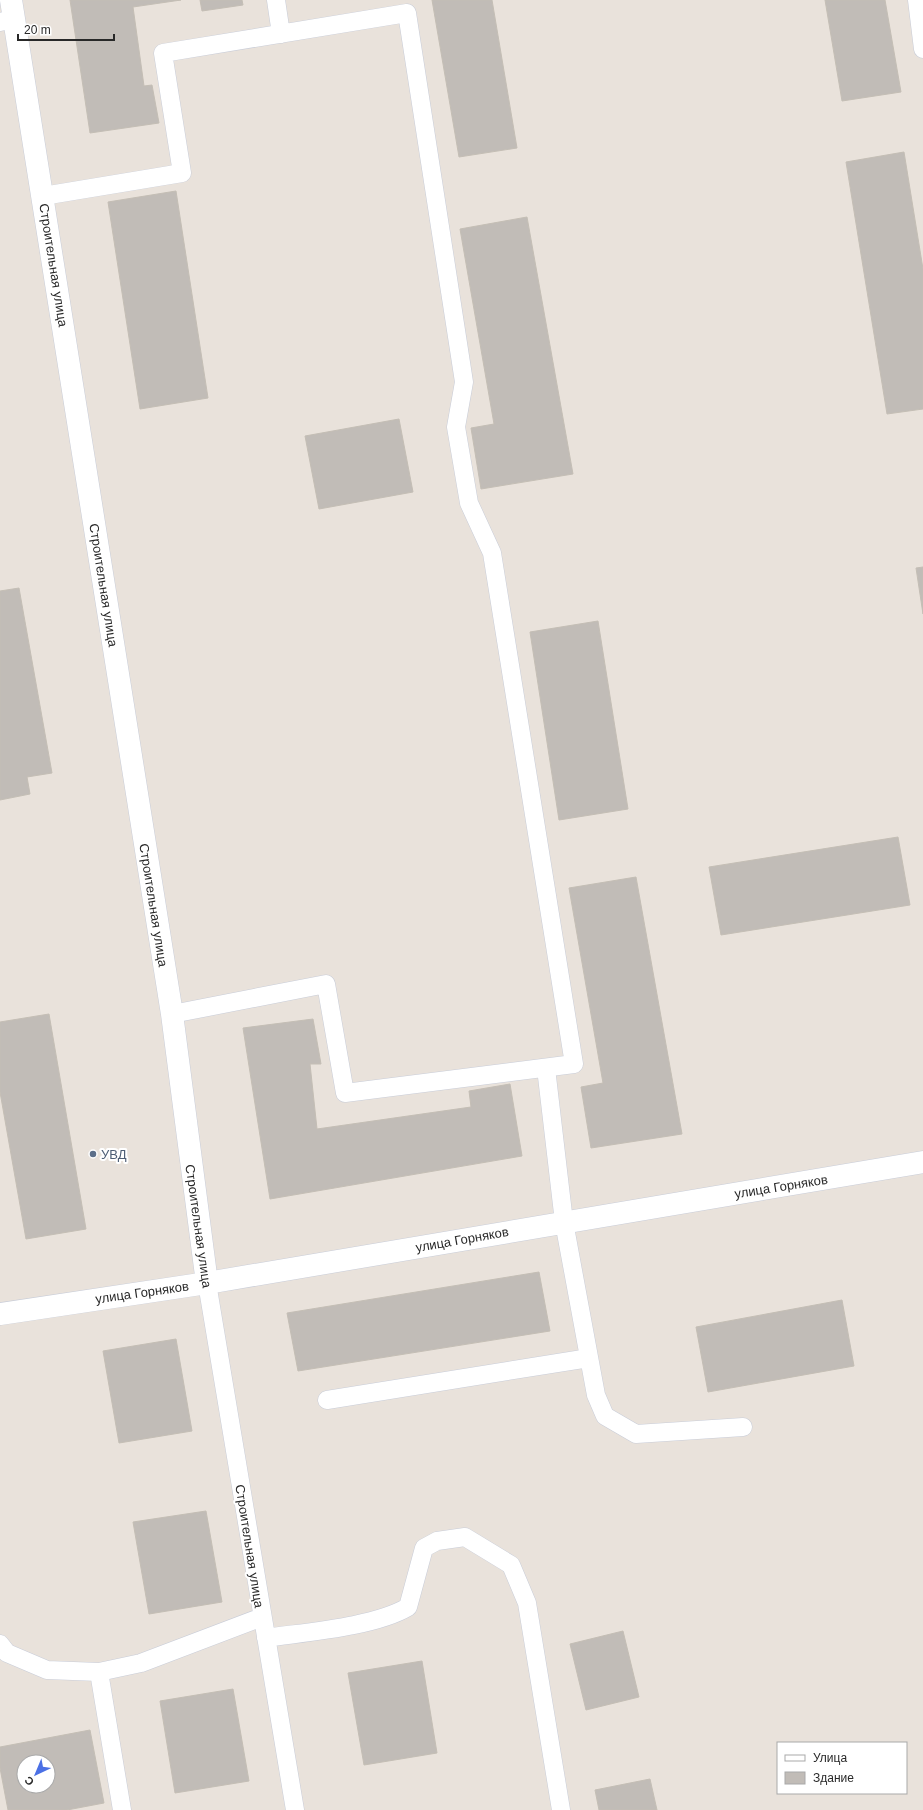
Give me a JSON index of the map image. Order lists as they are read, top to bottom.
{
  "streets": {
    "street": ["Строительная улица", "улица Горняков"]
  },
  "crossings": [
    ["Строительная улица", "улица Горняков"]
  ],
  "places": ["УВД"],
  "legend": ["Улица", "Здание"],
  "scale_bar": "20 m",
  "north": "bottom left"
}
